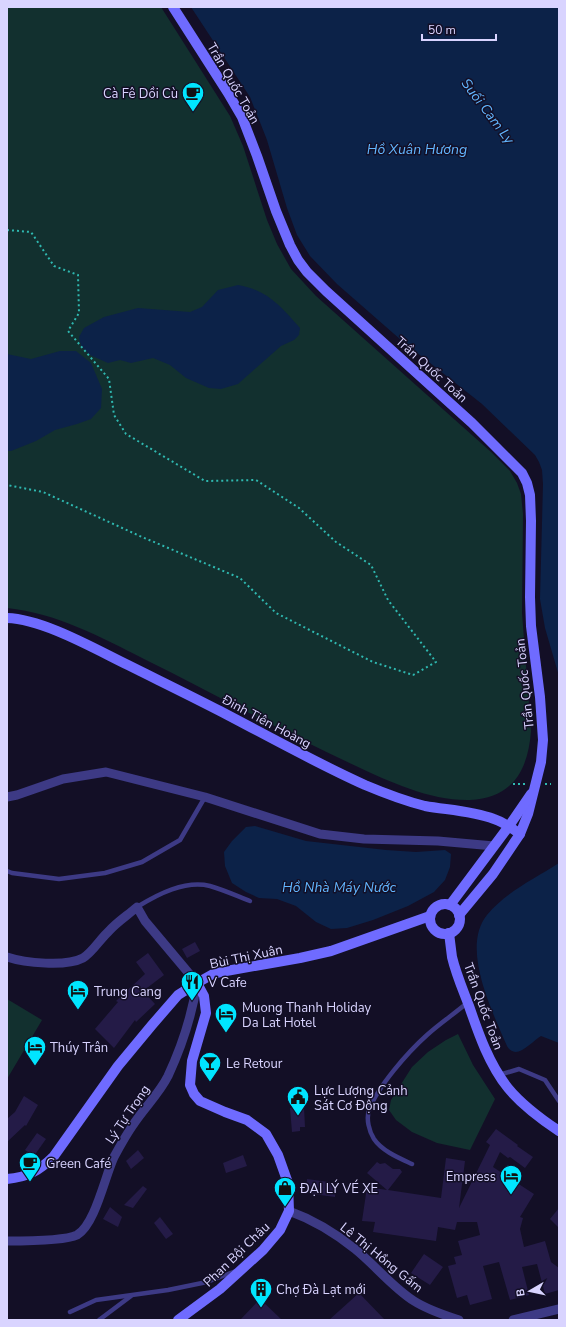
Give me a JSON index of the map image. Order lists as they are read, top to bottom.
{
  "streets": {
    "main road": [
      "Trần Quốc Toản",
      "Đinh Tiên Hoàng",
      "Bùi Thị Xuân",
      "Phan Bội Châu"
    ],
    "street": ["Lý Tự Trọng", "Lê Thị Hồng Gấm"]
  },
  "crossings": [
    ["Trần Quốc Toản", "Đinh Tiên Hoàng"],
    ["Trần Quốc Toản", "Bùi Thị Xuân"],
    ["Bùi Thị Xuân", "Lý Tự Trọng"],
    ["Bùi Thị Xuân", "Phan Bội Châu"],
    ["Lý Tự Trọng", "Phan Bội Châu"],
    ["Phan Bội Châu", "Lê Thị Hồng Gấm"]
  ],
  "water": ["Suối Cam Ly", "Hồ Xuân Hương", "Hồ Nhà Máy Nước"],
  "places": {
    "cafe": ["Cà Fê Dồi Cù", "Green Café"],
    "restaurant": ["V Cafe"],
    "hotel": [
      "Trung Cang",
      "Muong Thanh Holiday Da Lat Hotel",
      "Thúy Trân",
      "Empress"
    ],
    "bar": ["Le Retour"],
    "public building": ["Lực Lượng Cảnh Sát Cơ Động"],
    "shop": ["ĐẠI LÝ VÉ XE"],
    "building": ["Chợ Đà Lạt mới"]
  },
  "scale_bar": "50 m",
  "north": "left"
}
